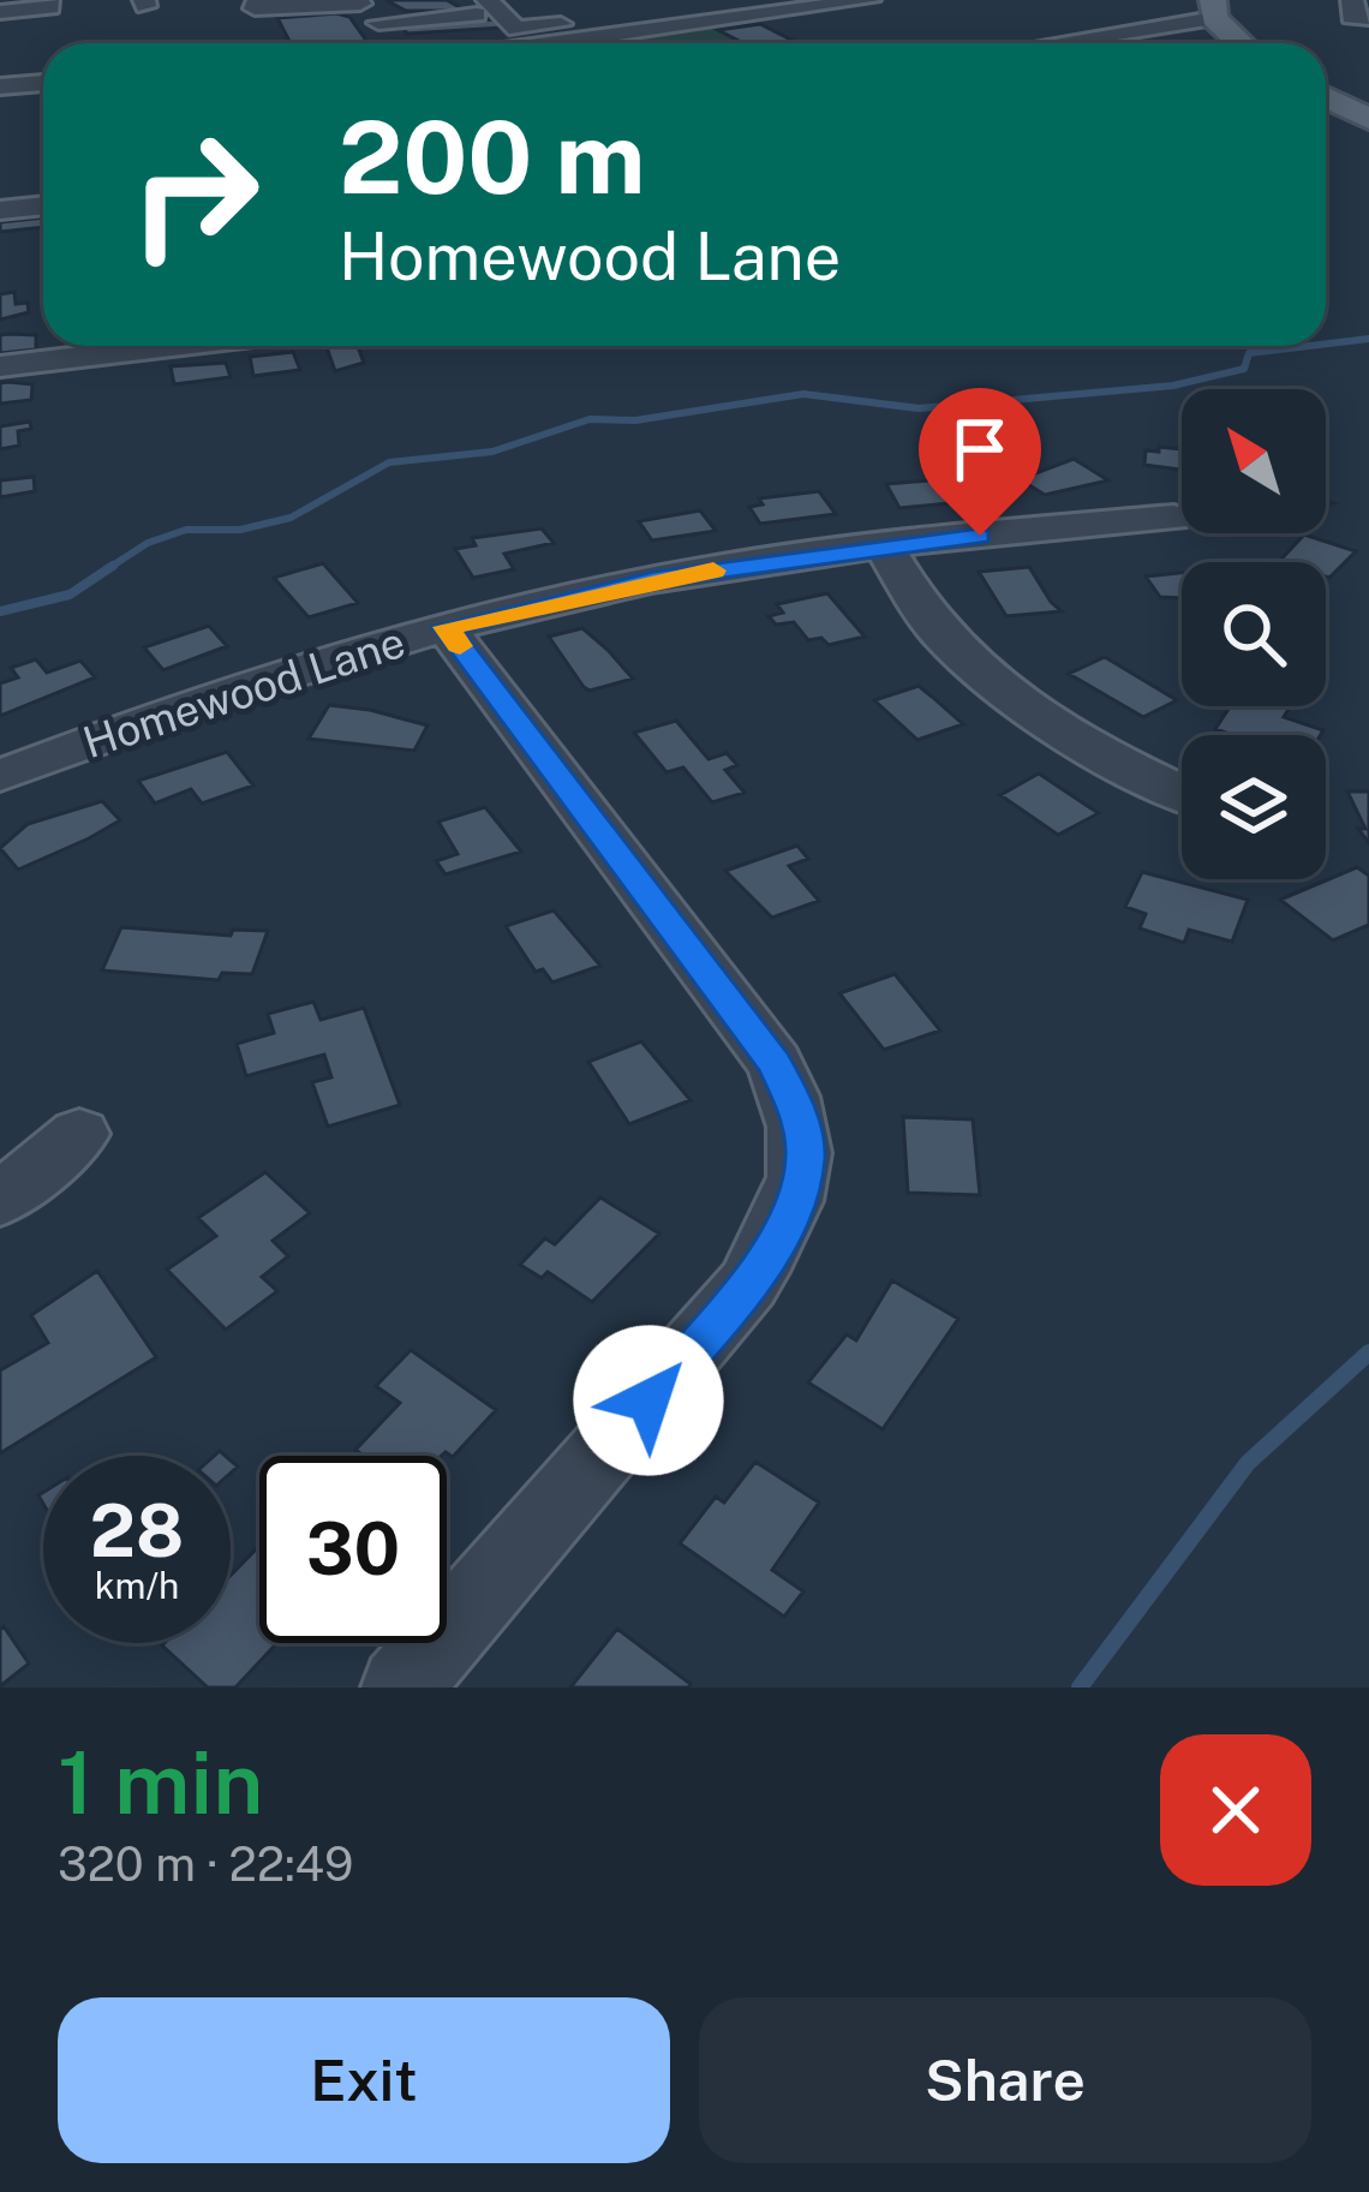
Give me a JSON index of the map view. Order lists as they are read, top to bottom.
{
  "streets": {
    "street": ["Homewood Lane"]
  },
  "north": "top left",
  "page": {
    "turn": ["200 m", "Homewood Lane"],
    "speed": "28 km/h",
    "limit": "30",
    "heading": ["1 min", "320 m · 22:49"],
    "buttons": ["Exit", "Share"]
  }
}
